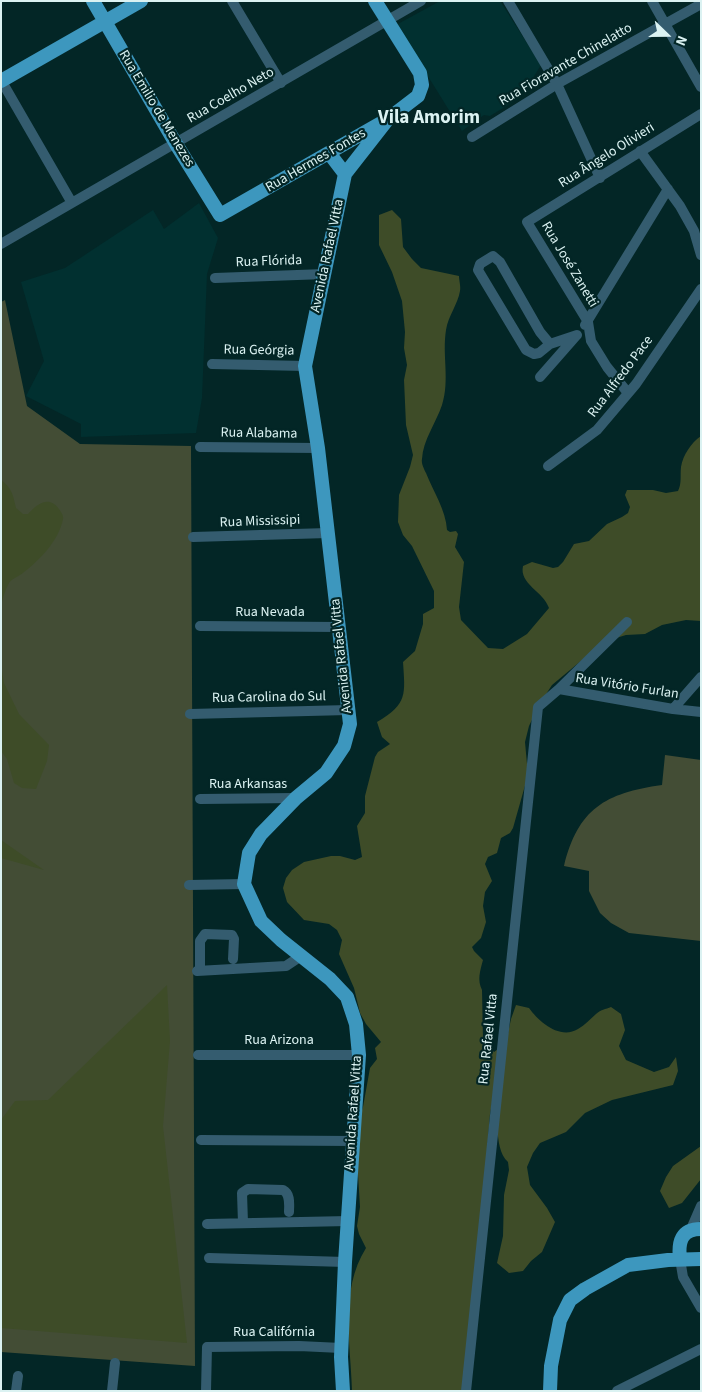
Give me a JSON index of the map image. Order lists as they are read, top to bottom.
{
  "streets": {
    "main road": ["Rua Emilio de Menezes", "Rua Hermes Fontes", "Avenida Rafael Vitta"],
    "street": [
      "Rua Fioravante Chinelatto",
      "Rua Coelho Neto",
      "Rua Ângelo Olivieri",
      "Rua Flórida",
      "Rua José Zanetti",
      "Rua Geórgia",
      "Rua Alfredo Pace",
      "Rua Alabama",
      "Rua Mississipi",
      "Rua Nevada",
      "Rua Vitório Furlan",
      "Rua Carolina do Sul",
      "Rua Arkansas",
      "Rua Rafael Vitta",
      "Rua Arizona",
      "Rua Califórnia"
    ]
  },
  "crossings": [
    ["Rua Coelho Neto", "Rua Emilio de Menezes"],
    ["Rua Coelho Neto", "Rua Hermes Fontes"],
    ["Rua Emilio de Menezes", "Rua Hermes Fontes"],
    ["Rua Ângelo Olivieri", "Rua José Zanetti"],
    ["Rua Hermes Fontes", "Avenida Rafael Vitta"],
    ["Avenida Rafael Vitta", "Rua Flórida"],
    ["Avenida Rafael Vitta", "Rua Geórgia"],
    ["Avenida Rafael Vitta", "Rua Alabama"],
    ["Avenida Rafael Vitta", "Rua Mississipi"],
    ["Avenida Rafael Vitta", "Rua Nevada"],
    ["Avenida Rafael Vitta", "Rua Carolina do Sul"],
    ["Avenida Rafael Vitta", "Rua Arkansas"],
    ["Avenida Rafael Vitta", "Rua Arizona"],
    ["Avenida Rafael Vitta", "Rua Califórnia"],
    ["Rua José Zanetti", "Rua Alfredo Pace"],
    ["Rua Vitório Furlan", "Rua Rafael Vitta"]
  ],
  "districts": ["Vila Amorim"],
  "north": "right"
}
